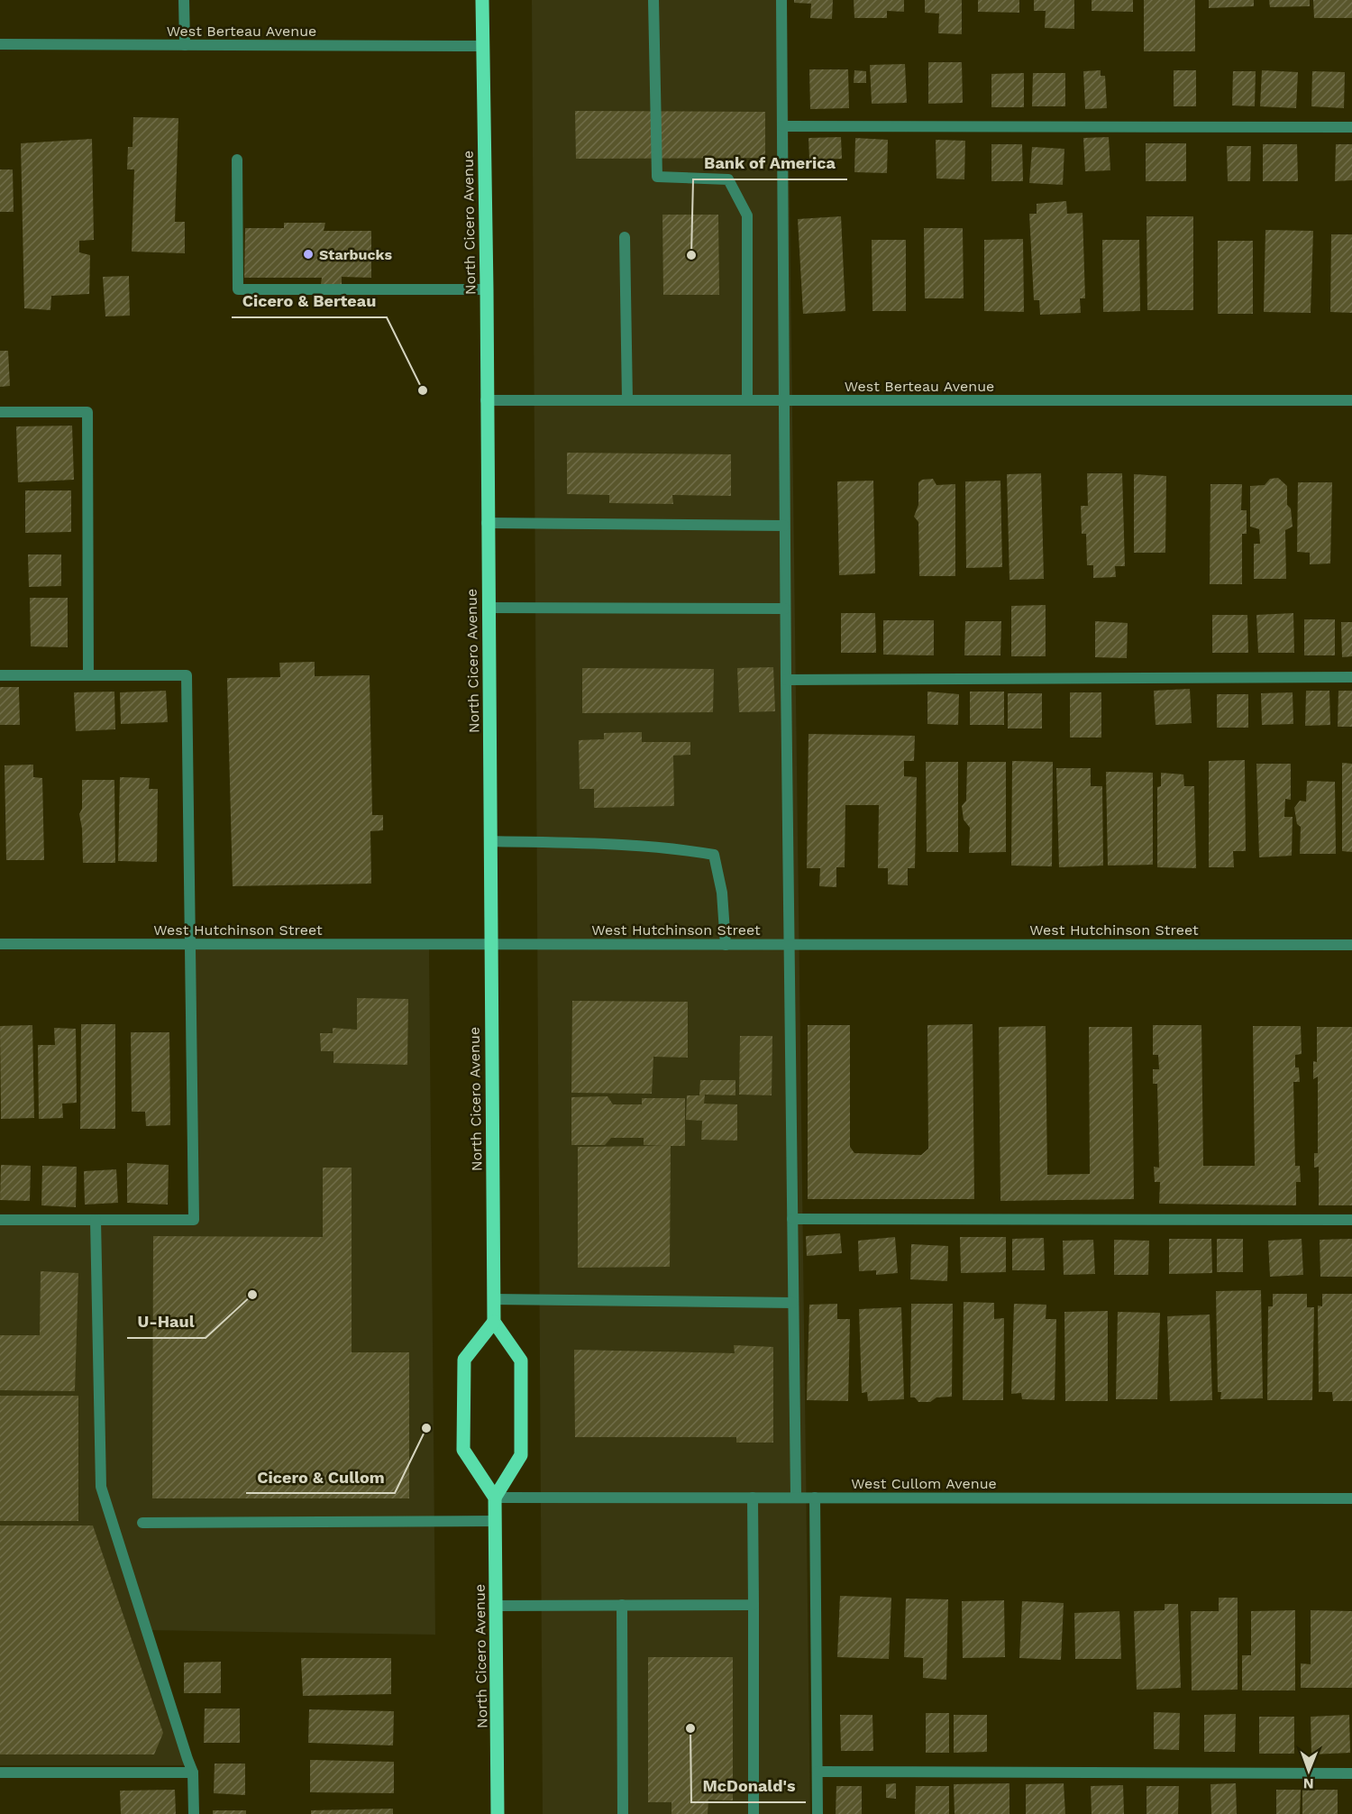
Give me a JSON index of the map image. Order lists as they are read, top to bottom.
{
  "streets": {
    "main road": ["North Cicero Avenue"],
    "street": ["West Berteau Avenue", "West Hutchinson Street", "West Cullom Avenue"]
  },
  "crossings": [
    ["West Berteau Avenue", "North Cicero Avenue"],
    ["North Cicero Avenue", "West Hutchinson Street"],
    ["North Cicero Avenue", "West Cullom Avenue"]
  ],
  "places": [
    "Starbucks",
    "Bank of America",
    "Cicero & Berteau",
    "U-Haul",
    "Cicero & Cullom",
    "McDonald's"
  ],
  "north": "bottom"
}
